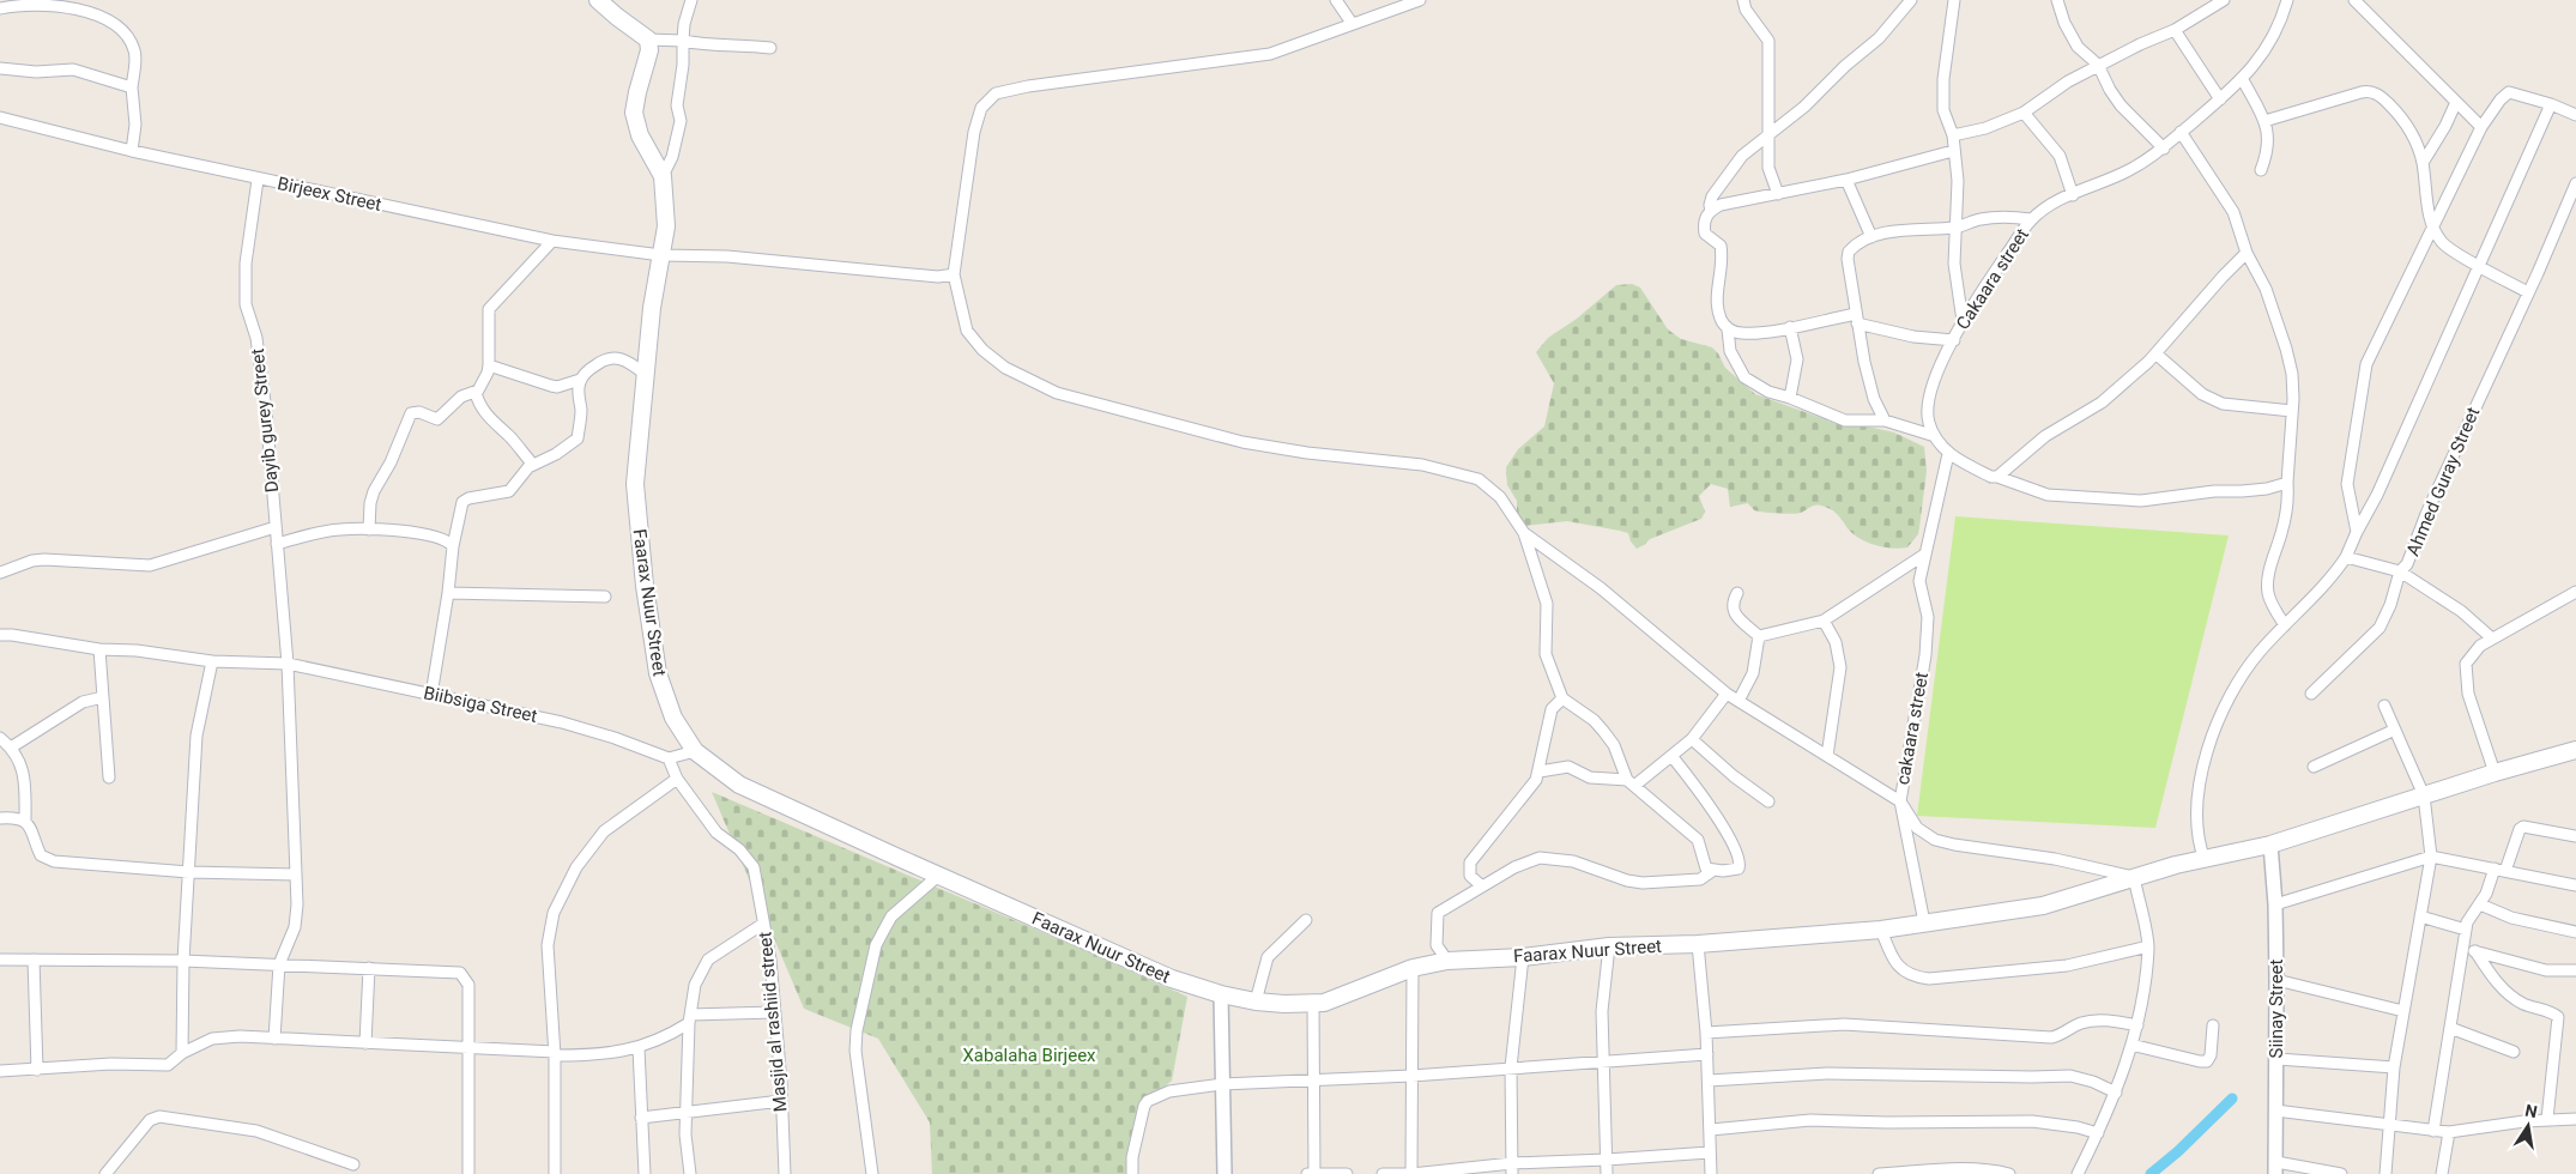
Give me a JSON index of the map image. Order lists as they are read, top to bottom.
{
  "streets": {
    "main road": ["Faarax Nuur Street"],
    "street": [
      "Birjeex Street",
      "Cakaara street",
      "Dayib gurey Street",
      "Ahmed Guray Street",
      "Biibsiga Street",
      "cakaara street",
      "Siinay Street",
      "Masjid al rashiid street"
    ]
  },
  "crossings": [
    ["Birjeex Street", "Dayib gurey Street"],
    ["Birjeex Street", "Faarax Nuur Street"],
    ["Dayib gurey Street", "Biibsiga Street"],
    ["Faarax Nuur Street", "cakaara street"],
    ["Faarax Nuur Street", "Siinay Street"],
    ["Biibsiga Street", "Masjid al rashiid street"]
  ],
  "parks": ["Xabalaha Birjeex"],
  "north": "top"
}
